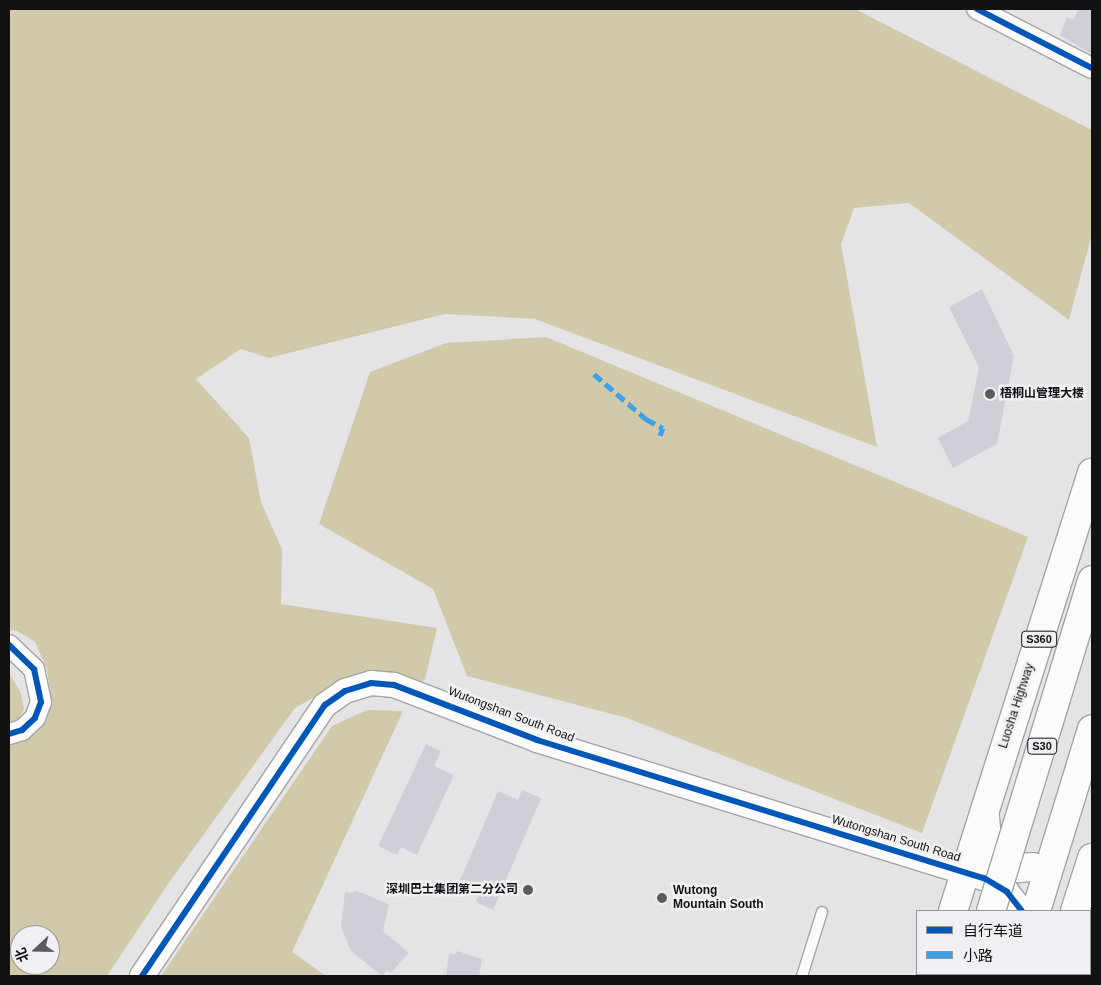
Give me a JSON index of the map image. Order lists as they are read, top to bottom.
{
  "streets": {
    "main road": ["S360", "Luosha Highway", "S30"],
    "street": ["Wutongshan South Road"]
  },
  "crossings": [
    ["Luosha Highway", "Wutongshan South Road"]
  ],
  "places": ["梧桐山管理大楼", "深圳巴士集团第二分公司", "Wutong Mountain South"],
  "legend": ["自行车道", "小路"],
  "north": "left"
}
